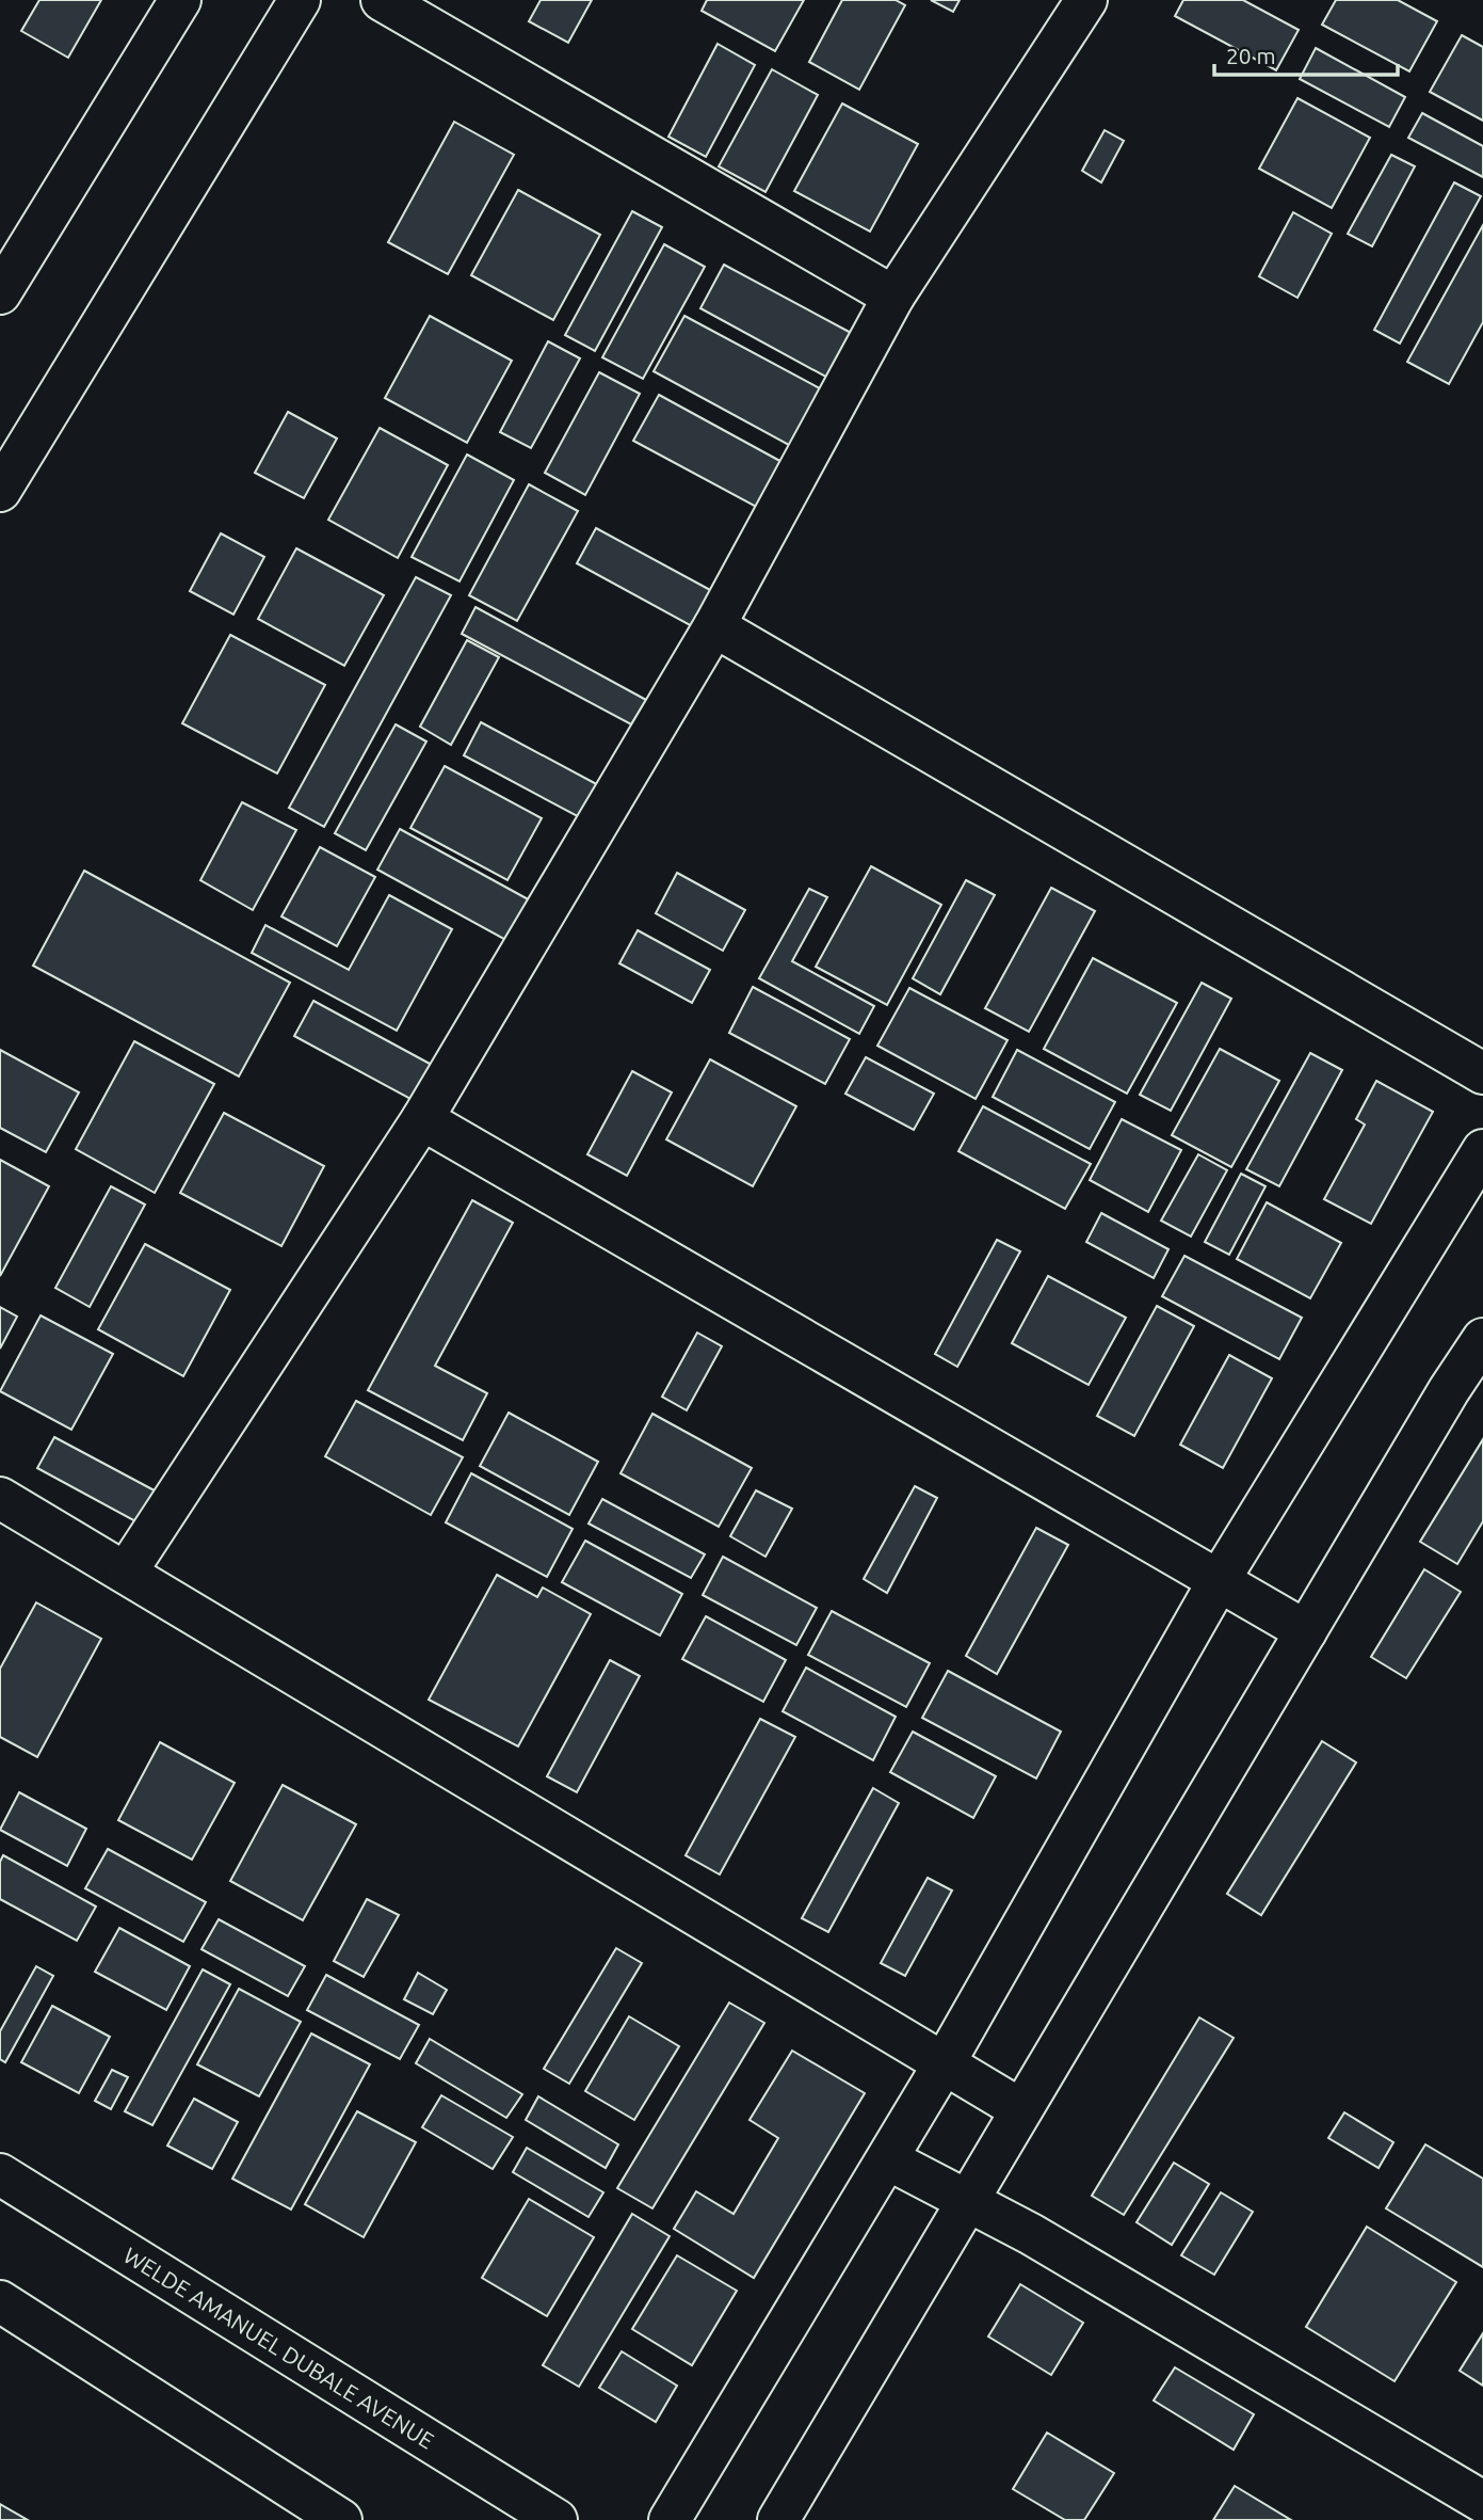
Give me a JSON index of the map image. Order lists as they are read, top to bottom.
{
  "streets": {
    "street": ["WELDE AMANUEL DUBALE AVENUE"]
  },
  "scale_bar": "20 m"
}
